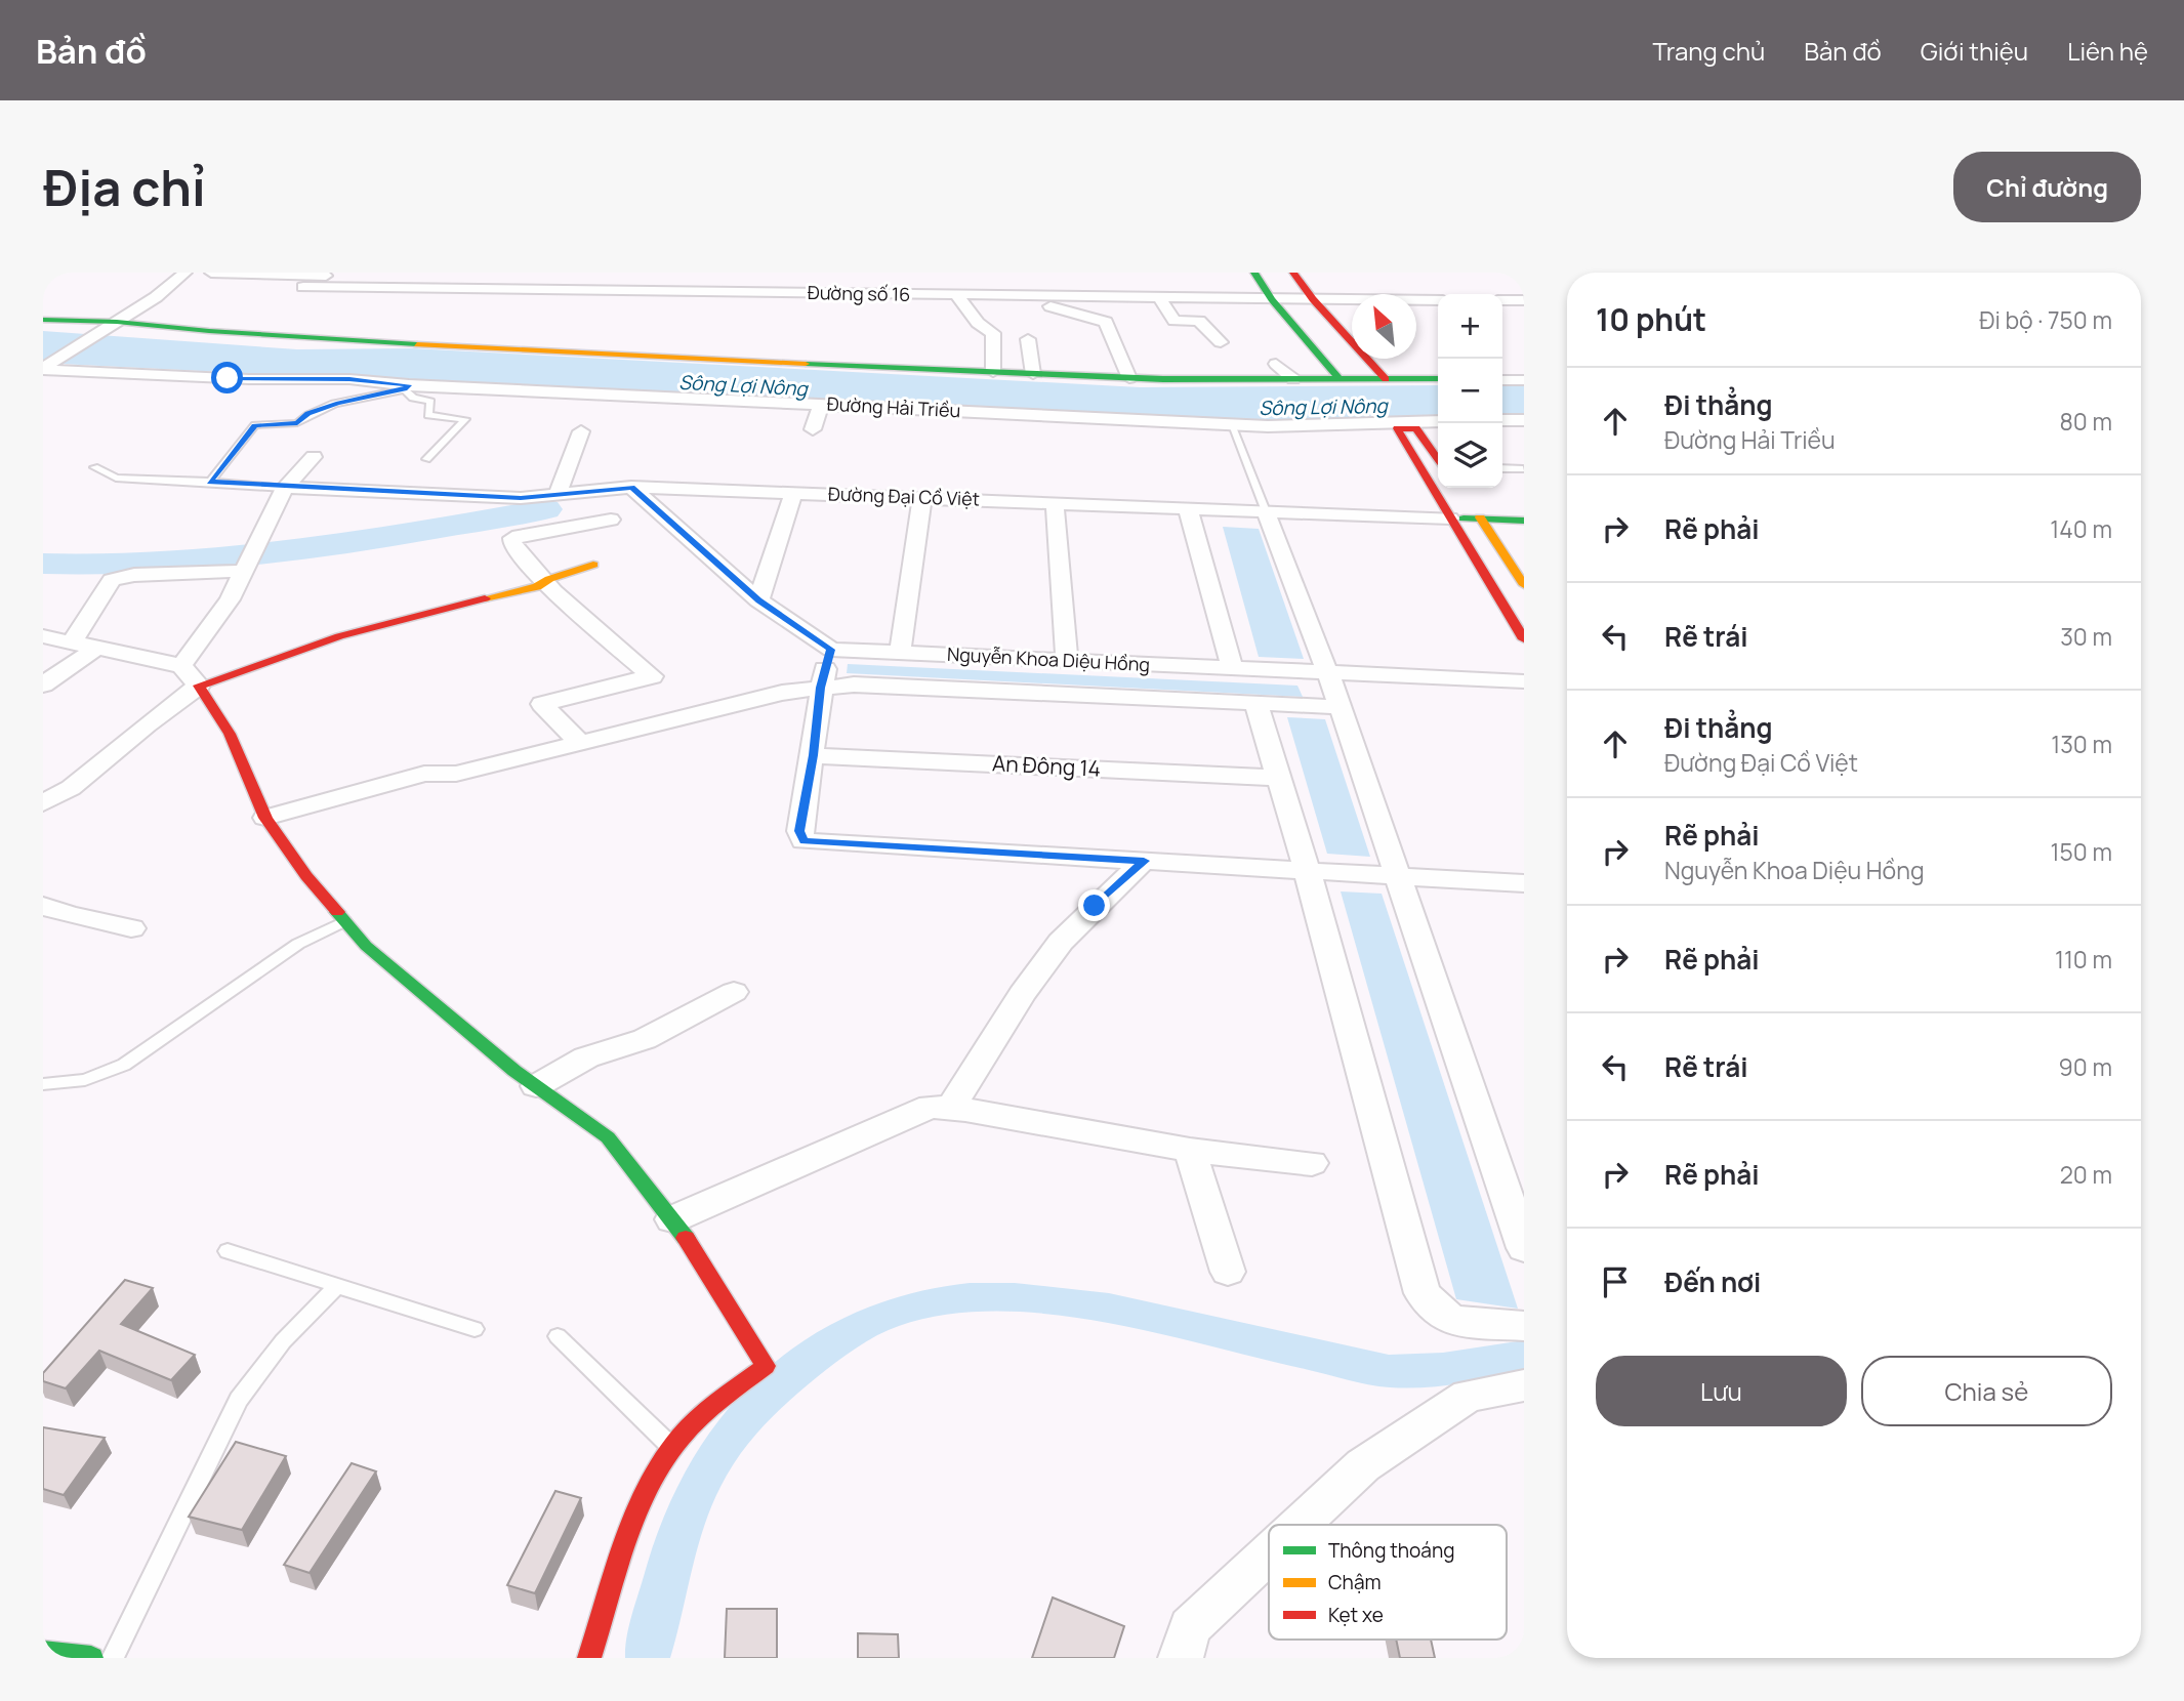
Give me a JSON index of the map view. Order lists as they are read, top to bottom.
{
  "streets": {
    "street": [
      "Đường số 16",
      "Đường Hải Triều",
      "Đường Đại Cồ Việt",
      "Nguyễn Khoa Diệu Hồng",
      "An Đông 14"
    ]
  },
  "water": ["Sông Lợi Nông"],
  "legend": ["Thông thoáng", "Chậm", "Kẹt xe"],
  "north": "top left",
  "page": {
    "header": "Bản đồ",
    "nav": [
      "Trang chủ",
      "Bản đồ",
      "Giới thiệu",
      "Liên hệ"
    ],
    "buttons": [
      "Chỉ đường",
      ["Lưu", "Chia sẻ"]
    ],
    "title": "Địa chỉ",
    "heading": ["10 phút", "Đi bộ · 750 m"],
    "map_buttons": ["+", "−"],
    "list": [
      ["Đi thẳng", "Đường Hải Triều", "80 m"],
      ["Rẽ phải", "140 m"],
      ["Rẽ trái", "30 m"],
      ["Đi thẳng", "Đường Đại Cồ Việt", "130 m"],
      ["Rẽ phải", "Nguyễn Khoa Diệu Hồng", "150 m"],
      ["Rẽ phải", "110 m"],
      ["Rẽ trái", "90 m"],
      ["Rẽ phải", "20 m"],
      "Đến nơi"
    ]
  }
}
